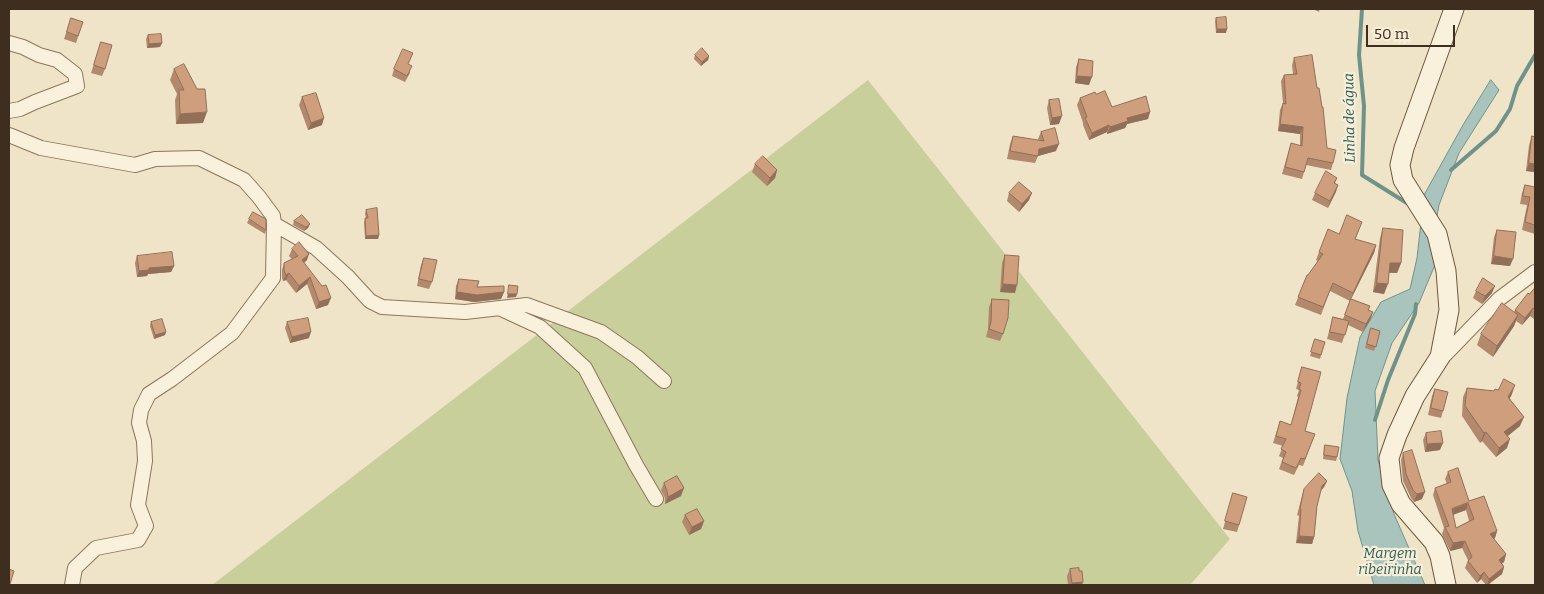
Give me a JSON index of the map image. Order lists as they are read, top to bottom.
{
  "water": ["Linha de água", "Margem ribeirinha"],
  "scale_bar": "50 m"
}
